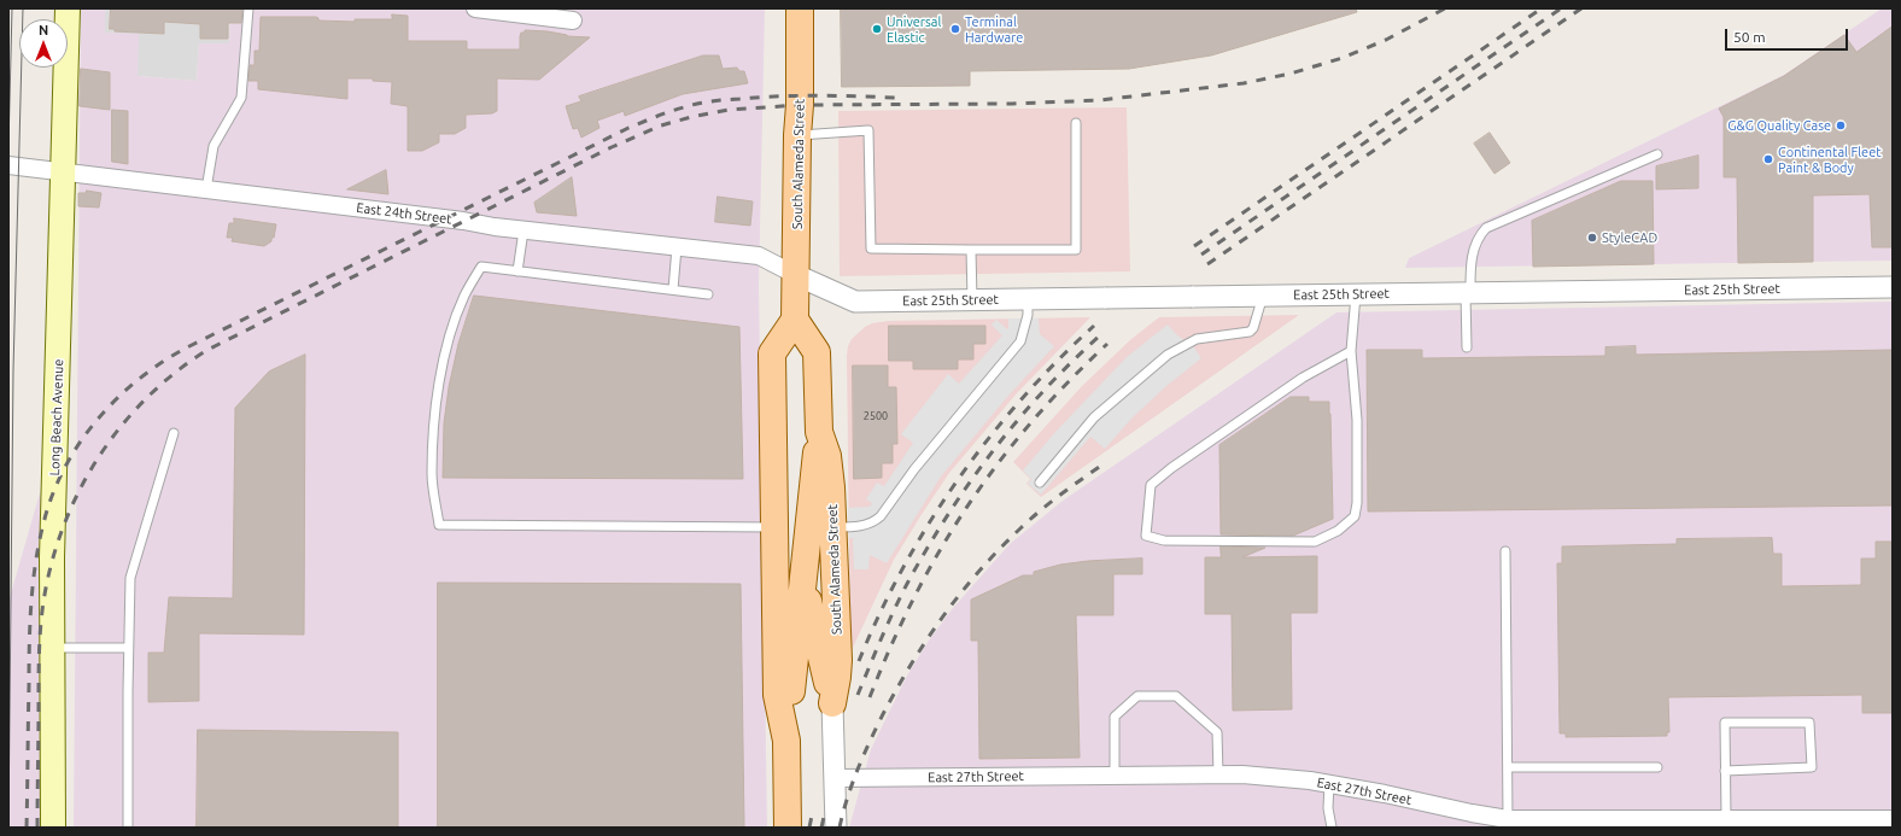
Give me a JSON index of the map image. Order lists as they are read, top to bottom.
{
  "streets": {
    "main road": ["South Alameda Street", "Long Beach Avenue"],
    "street": ["East 24th Street", "East 25th Street", "East 27th Street"]
  },
  "crossings": [
    ["South Alameda Street", "East 24th Street"],
    ["South Alameda Street", "East 25th Street"],
    ["South Alameda Street", "East 27th Street"],
    ["East 24th Street", "East 25th Street"],
    ["East 24th Street", "Long Beach Avenue"]
  ],
  "places": [
    "Universal Elastic",
    "Terminal Hardware",
    "G&G Quality Case",
    "Continental Fleet Paint & Body",
    "StyleCAD"
  ],
  "house_numbers": ["2500"],
  "scale_bar": "50 m",
  "north": "top"
}
